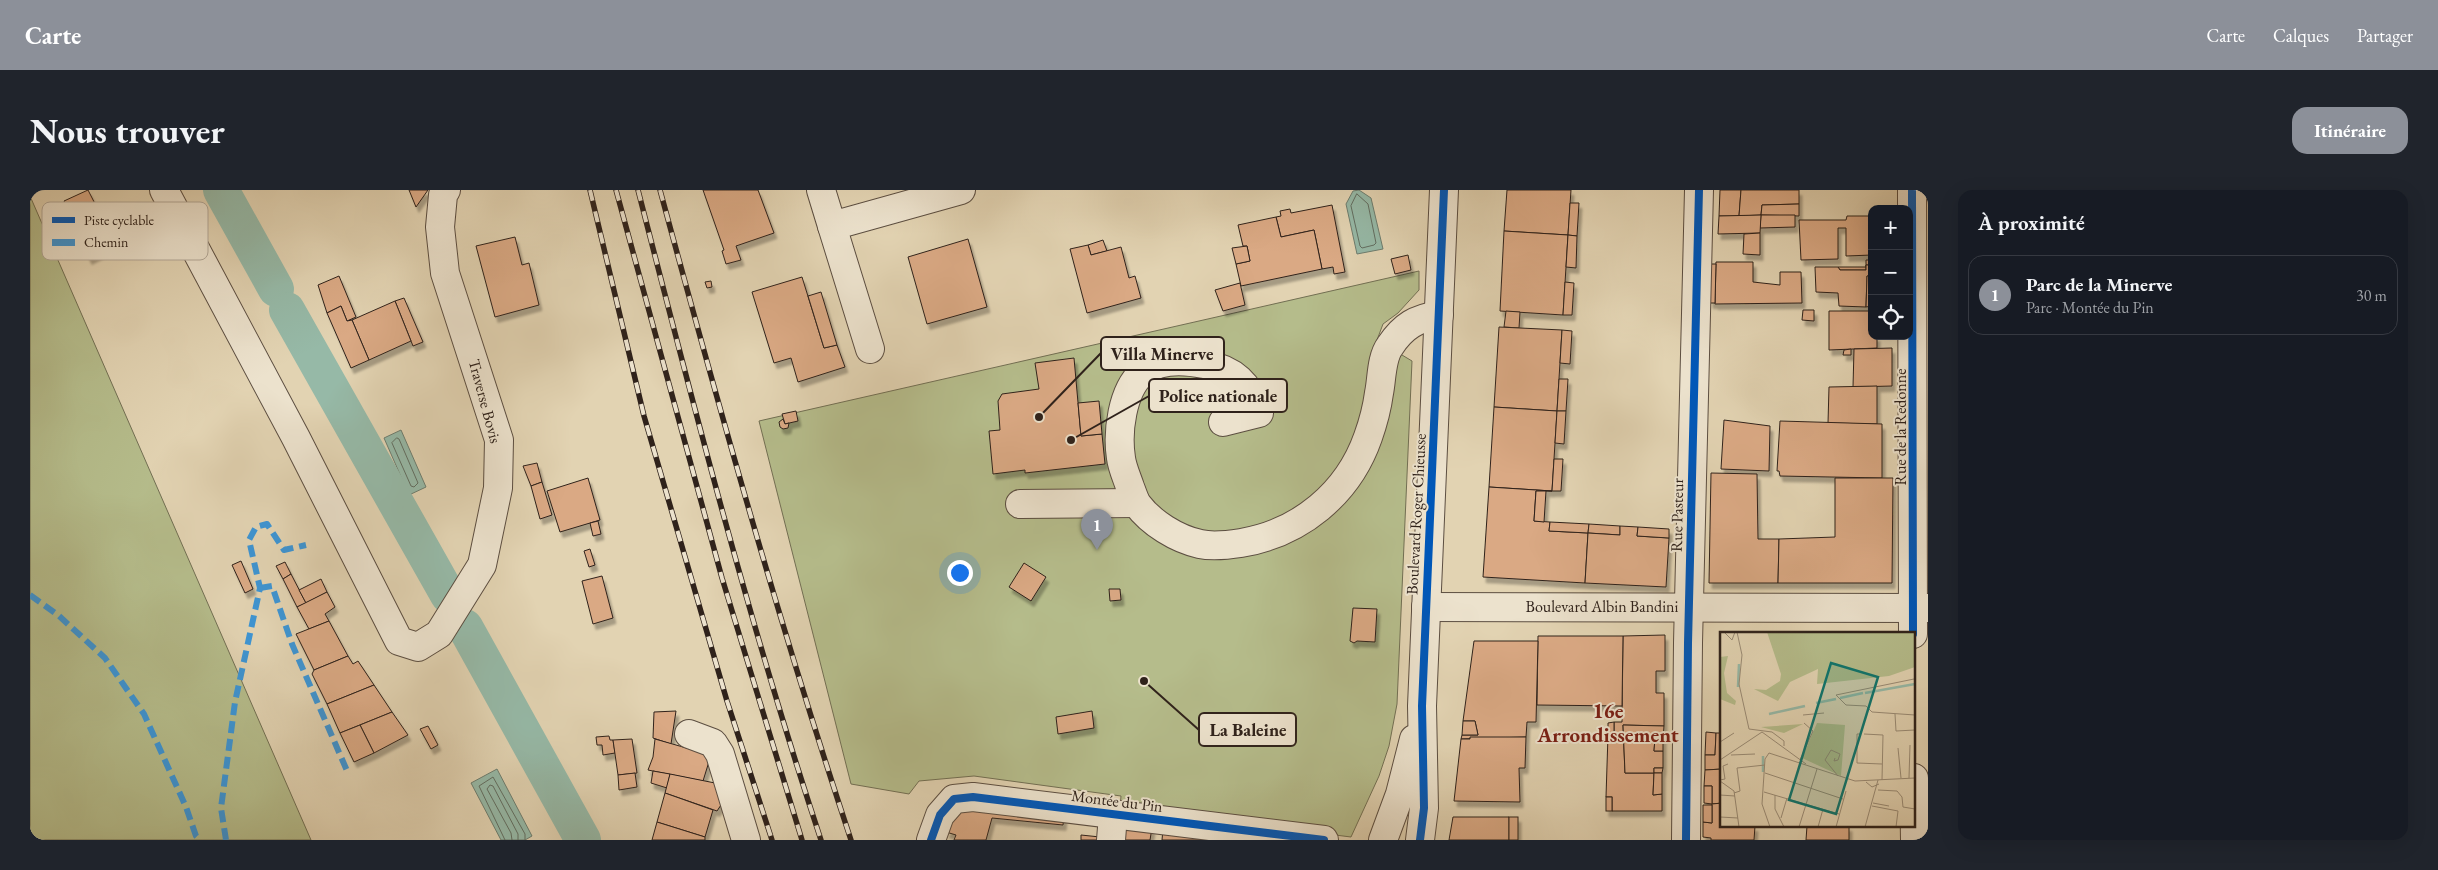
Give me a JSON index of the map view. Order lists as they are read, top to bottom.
{
  "streets": {
    "street": [
      "Traverse Bovis",
      "Rue de la Redonne",
      "Boulevard Roger Chieusse",
      "Rue Pasteur",
      "Boulevard Albin Bandini",
      "Montée du Pin"
    ]
  },
  "crossings": [
    ["Rue de la Redonne", "Boulevard Albin Bandini"],
    ["Boulevard Roger Chieusse", "Boulevard Albin Bandini"],
    ["Rue Pasteur", "Boulevard Albin Bandini"]
  ],
  "districts": ["16e Arrondissement"],
  "places": ["Villa Minerve", "Police nationale", "La Baleine"],
  "legend": ["Piste cyclable", "Chemin"],
  "page": {
    "header": "Carte",
    "nav": ["Carte", "Calques", "Partager"],
    "buttons": "Itinéraire",
    "title": "Nous trouver",
    "heading": "À proximité",
    "map_buttons": ["+", "−"],
    "list": [
      {
        "mark": "1",
        "name": "Parc de la Minerve",
        "note": "Parc · Montée du Pin",
        "value": "30 m"
      }
    ],
    "pins": "1"
  }
}
